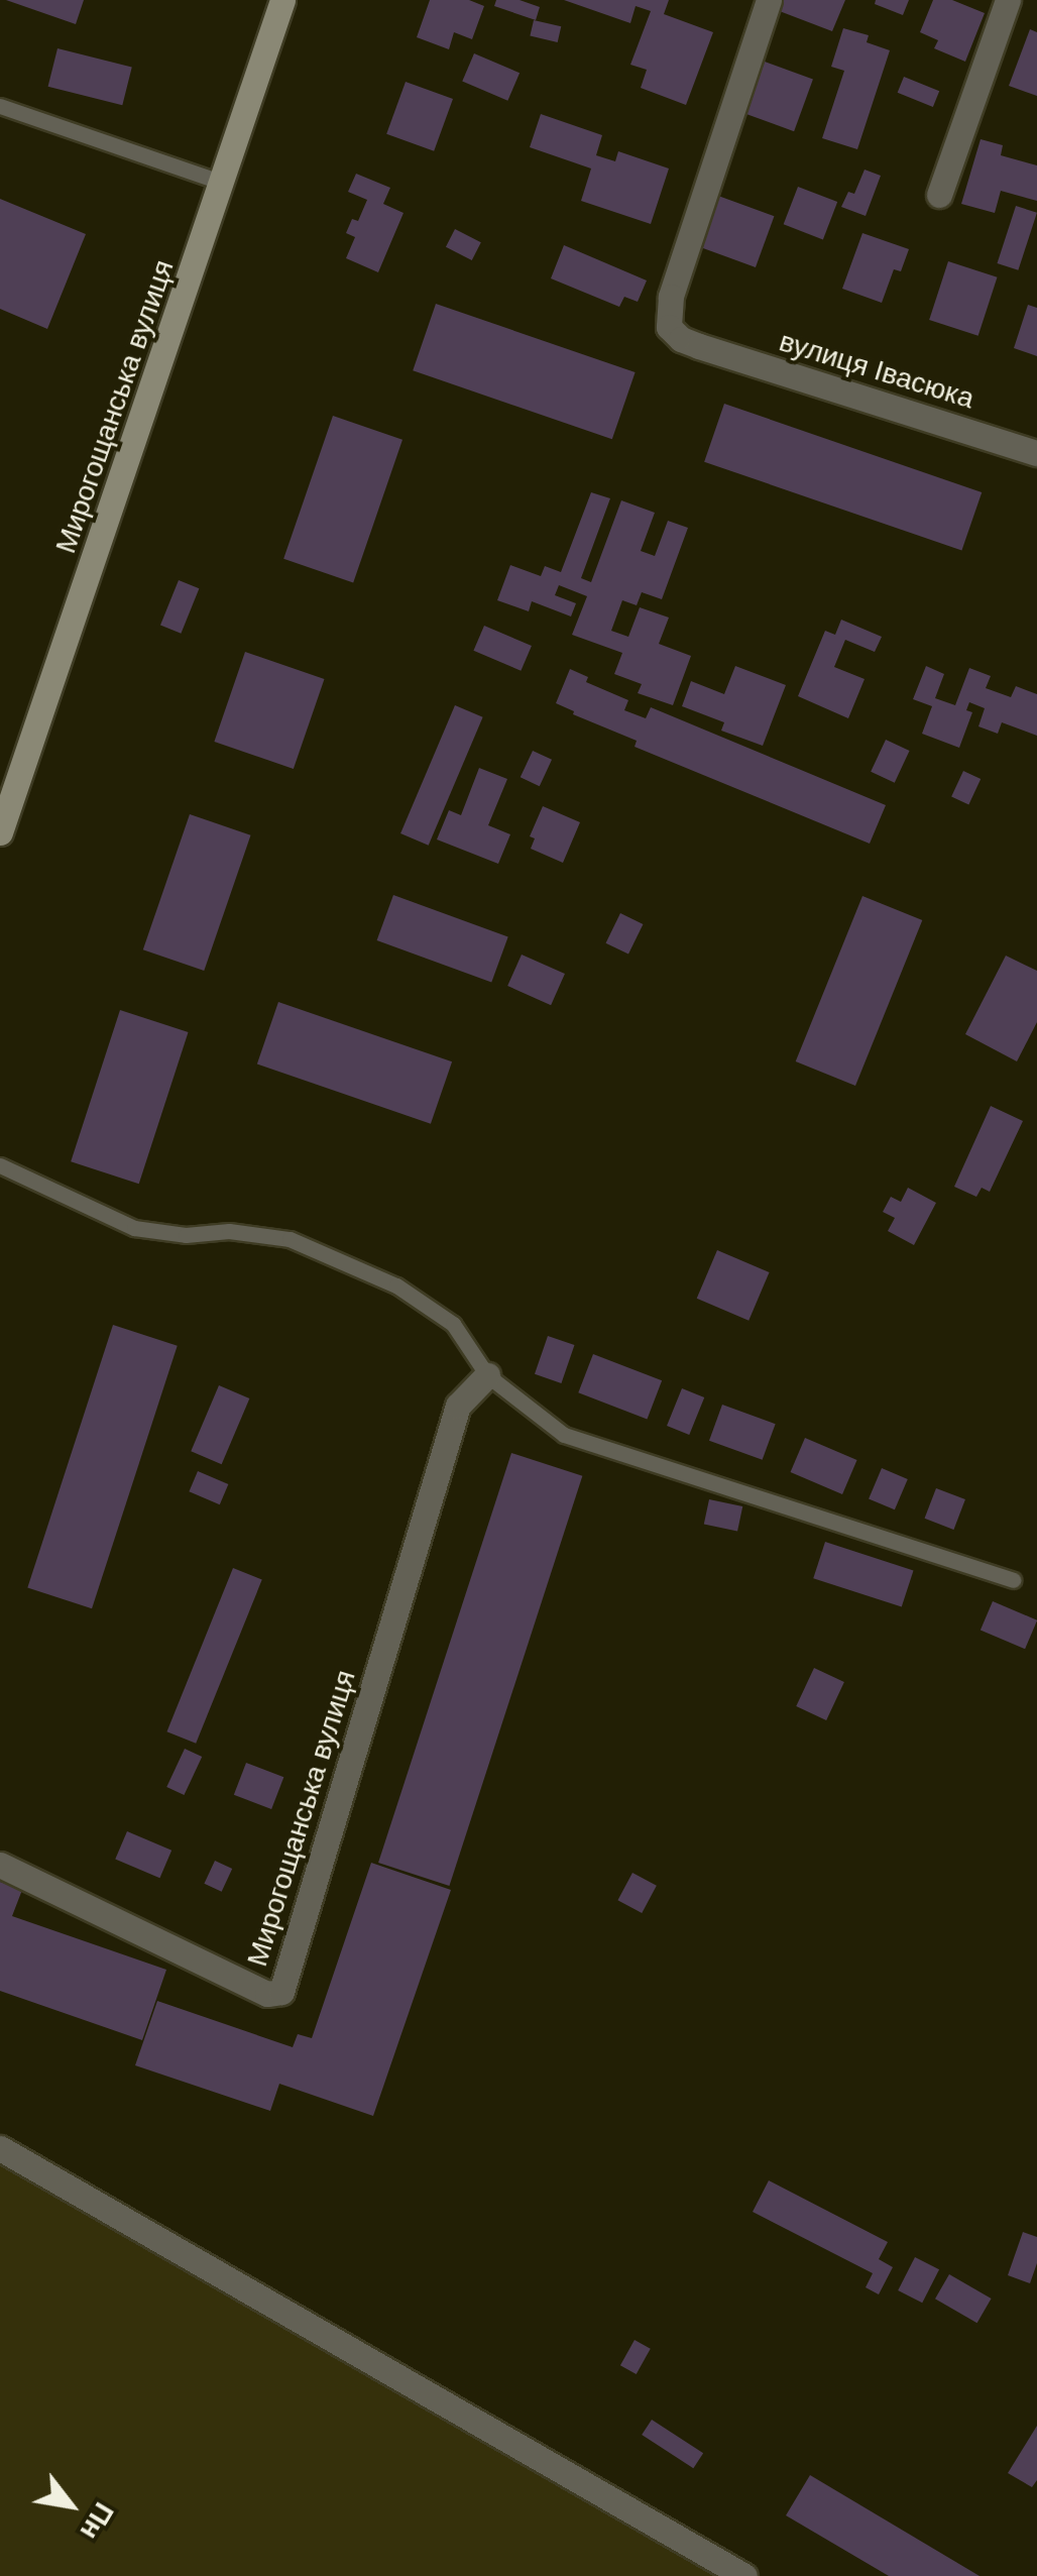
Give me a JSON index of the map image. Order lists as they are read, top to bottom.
{
  "streets": {
    "main road": ["Мирогощанська вулиця"],
    "street": ["вулиця Івасюка"]
  },
  "north": "bottom right"
}
